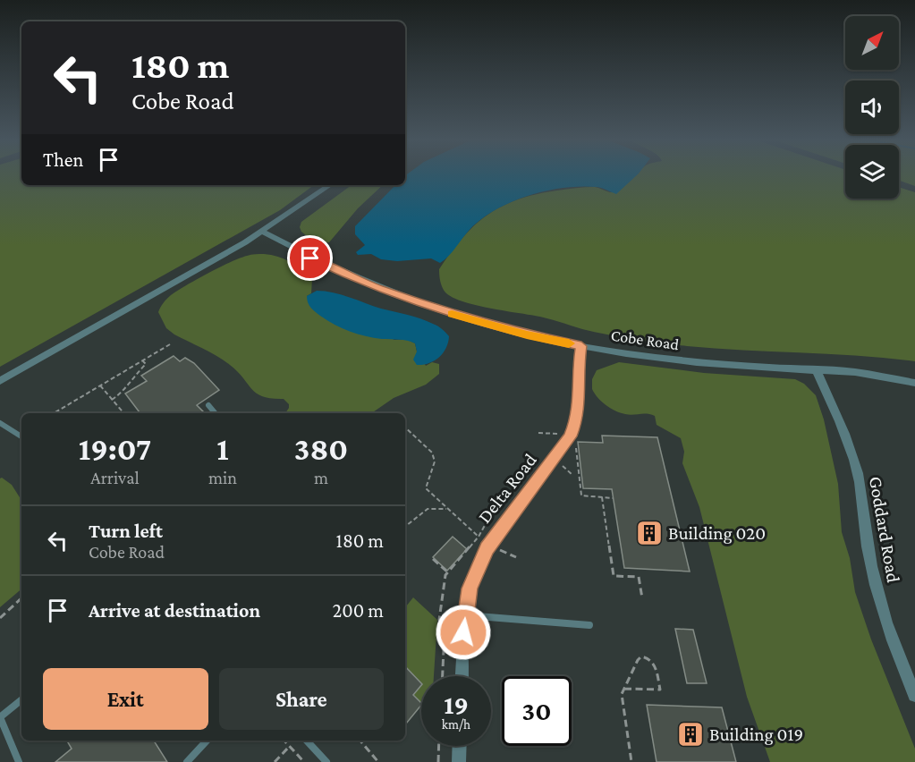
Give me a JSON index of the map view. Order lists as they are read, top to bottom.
{
  "streets": {
    "street": ["Cobe Road", "Delta Road", "Goddard Road"]
  },
  "crossings": [
    ["Cobe Road", "Delta Road"],
    ["Cobe Road", "Goddard Road"]
  ],
  "places": {
    "building": ["Building 020", "Building 019"]
  },
  "north": "top right",
  "page": {
    "turn": ["180 m", "Cobe Road"],
    "then": "Then",
    "eta": [
      "19:07",
      "Arrival",
      "1",
      "min",
      "380",
      "m"
    ],
    "list": [
      {
        "name": "Turn left",
        "note": "Cobe Road",
        "value": "180 m"
      },
      {
        "name": "Arrive at destination",
        "value": "200 m"
      }
    ],
    "buttons": ["Exit", "Share"],
    "speed": "19 km/h",
    "limit": "30"
  }
}
